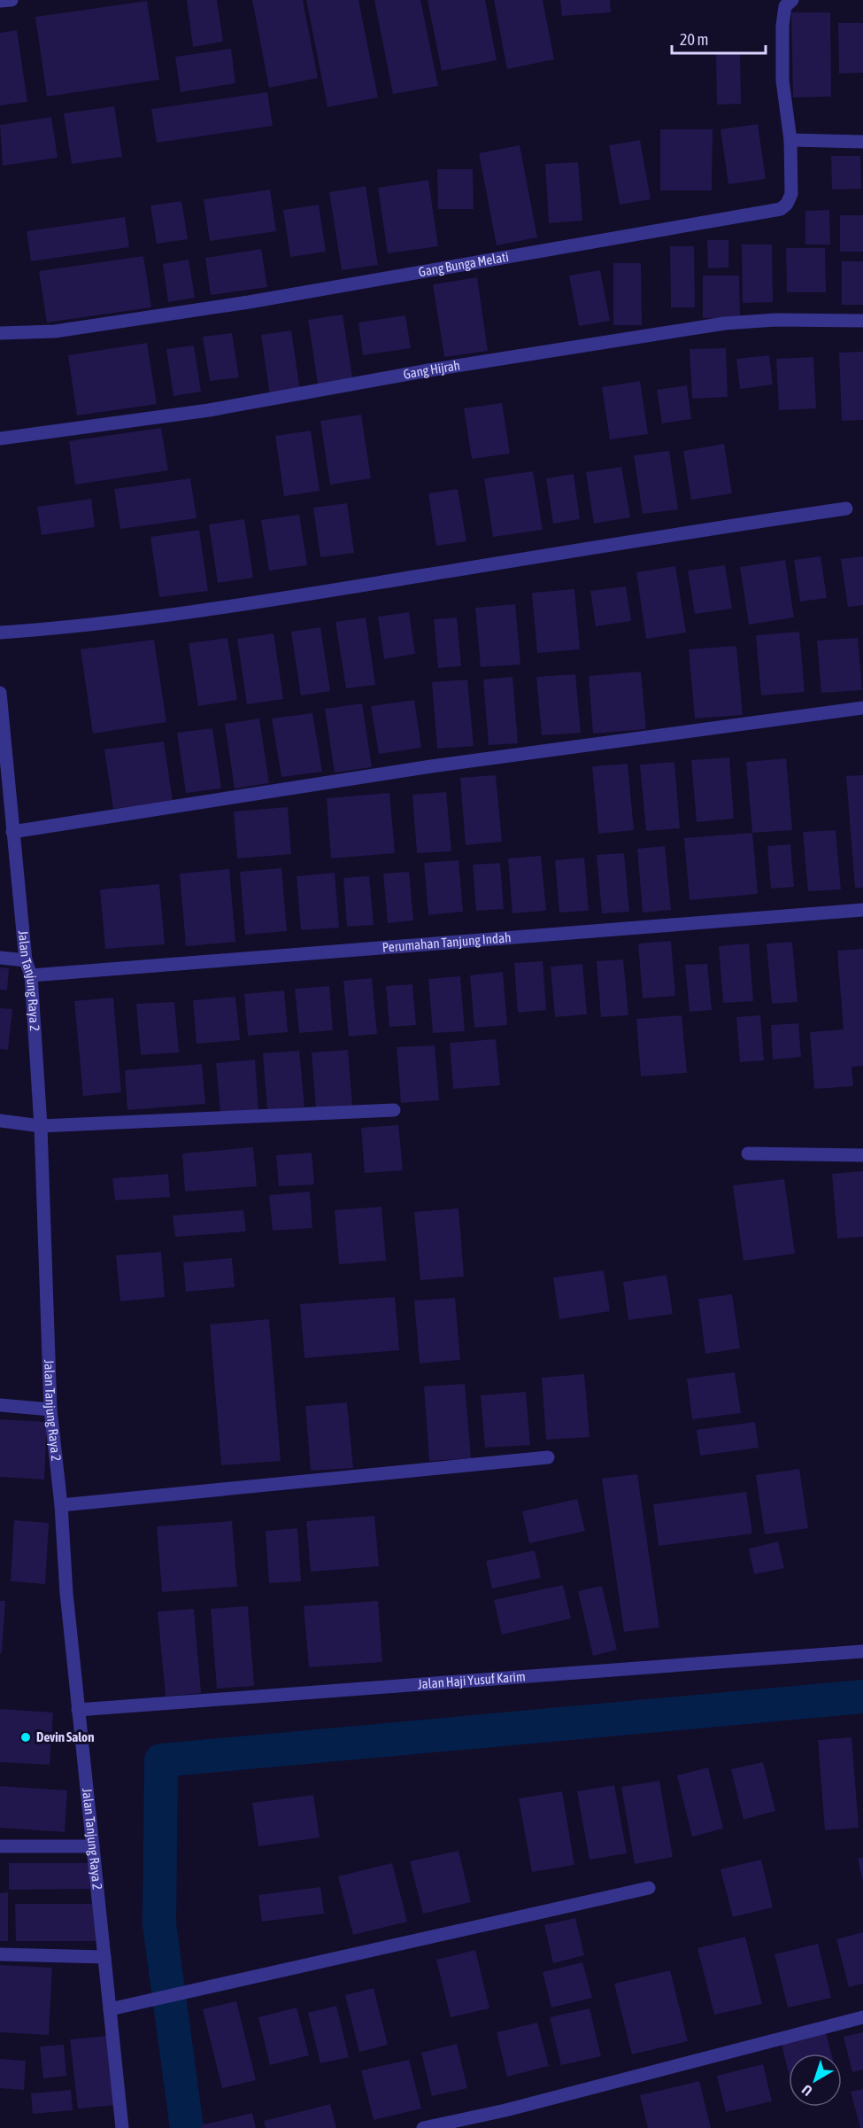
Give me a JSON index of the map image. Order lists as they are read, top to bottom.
{
  "streets": {
    "street": [
      "Gang Bunga Melati",
      "Gang Hijrah",
      "Perumahan Tanjung Indah",
      "Jalan Tanjung Raya 2",
      "Jalan Haji Yusuf Karim"
    ]
  },
  "crossings": [
    ["Perumahan Tanjung Indah", "Jalan Tanjung Raya 2"],
    ["Jalan Tanjung Raya 2", "Jalan Haji Yusuf Karim"]
  ],
  "places": ["Devin Salon"],
  "scale_bar": "20 m",
  "north": "bottom left"
}
